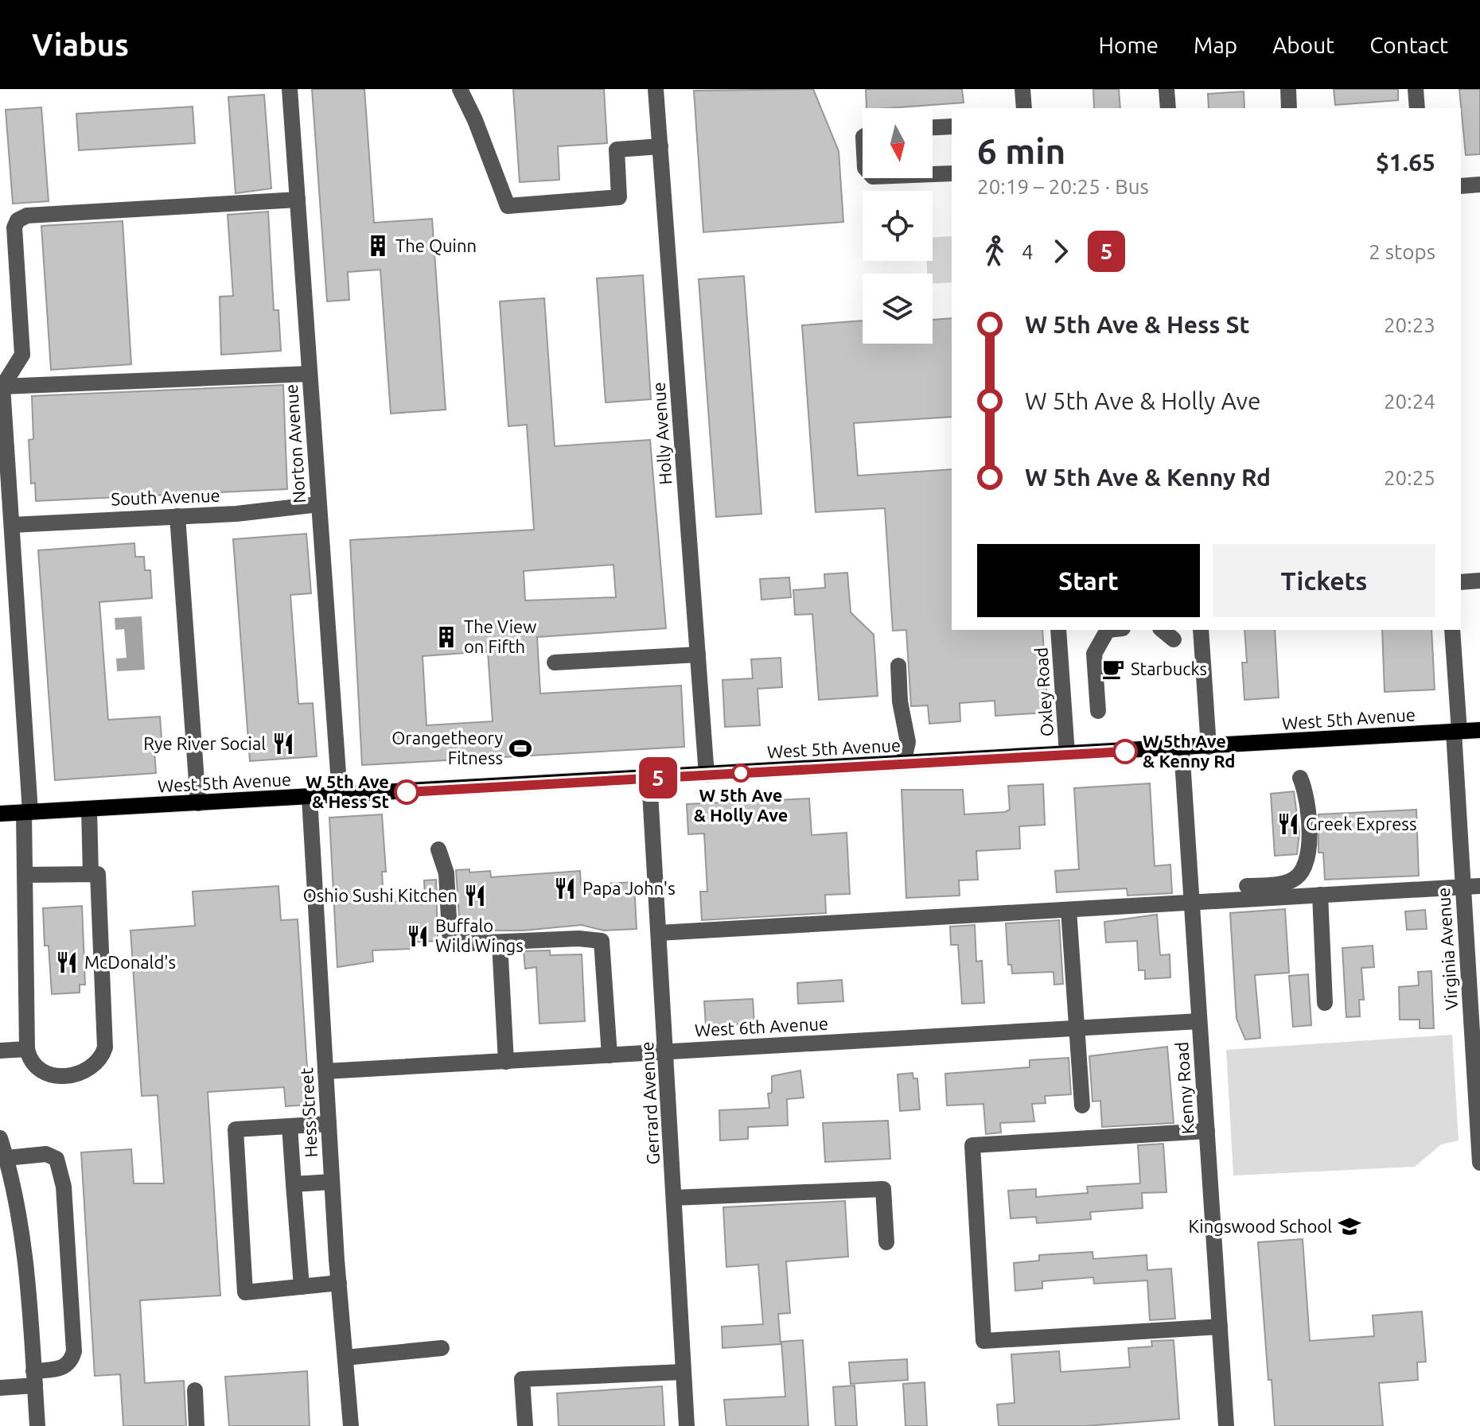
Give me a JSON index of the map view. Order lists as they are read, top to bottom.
{
  "streets": {
    "main road": ["West 5th Avenue"],
    "street": [
      "Holly Avenue",
      "Norton Avenue",
      "South Avenue",
      "Oxley Road",
      "Virginia Avenue",
      "West 6th Avenue",
      "Kenny Road",
      "Gerrard Avenue",
      "Hess Street"
    ]
  },
  "crossings": [
    ["Holly Avenue", "West 5th Avenue"],
    ["Norton Avenue", "South Avenue"],
    ["Norton Avenue", "West 5th Avenue"],
    ["Oxley Road", "West 5th Avenue"],
    ["West 5th Avenue", "Virginia Avenue"],
    ["West 5th Avenue", "Kenny Road"],
    ["West 5th Avenue", "Gerrard Avenue"],
    ["West 5th Avenue", "Hess Street"],
    ["West 6th Avenue", "Kenny Road"],
    ["West 6th Avenue", "Gerrard Avenue"],
    ["West 6th Avenue", "Hess Street"]
  ],
  "places": {
    "building": ["The Quinn", "The View on Fifth"],
    "cafe": ["Starbucks"],
    "restaurant": [
      "Rye River Social",
      "Greek Express",
      "Papa John's",
      "Oshio Sushi Kitchen",
      "Buffalo Wild Wings",
      "McDonald's"
    ],
    "sports": ["Orangetheory Fitness"],
    "other": ["W 5th Ave & Kenny Rd", "W 5th Ave & Holly Ave", "W 5th Ave & Hess St"],
    "school or university": ["Kingswood School"]
  },
  "lines": ["bus line 5"],
  "north": "bottom",
  "page": {
    "header": "Viabus",
    "nav": [
      "Home",
      "Map",
      "About",
      "Contact"
    ],
    "on_map": "5",
    "heading": ["6 min", "20:19 – 20:25 · Bus", "$1.65"],
    "legs": ["4", "5", "2 stops"],
    "list": [
      {
        "name": "W 5th Ave & Hess St",
        "value": "20:23"
      },
      {
        "name": "W 5th Ave & Holly Ave",
        "value": "20:24"
      },
      {
        "name": "W 5th Ave & Kenny Rd",
        "value": "20:25"
      }
    ],
    "buttons": ["Start", "Tickets"]
  }
}
